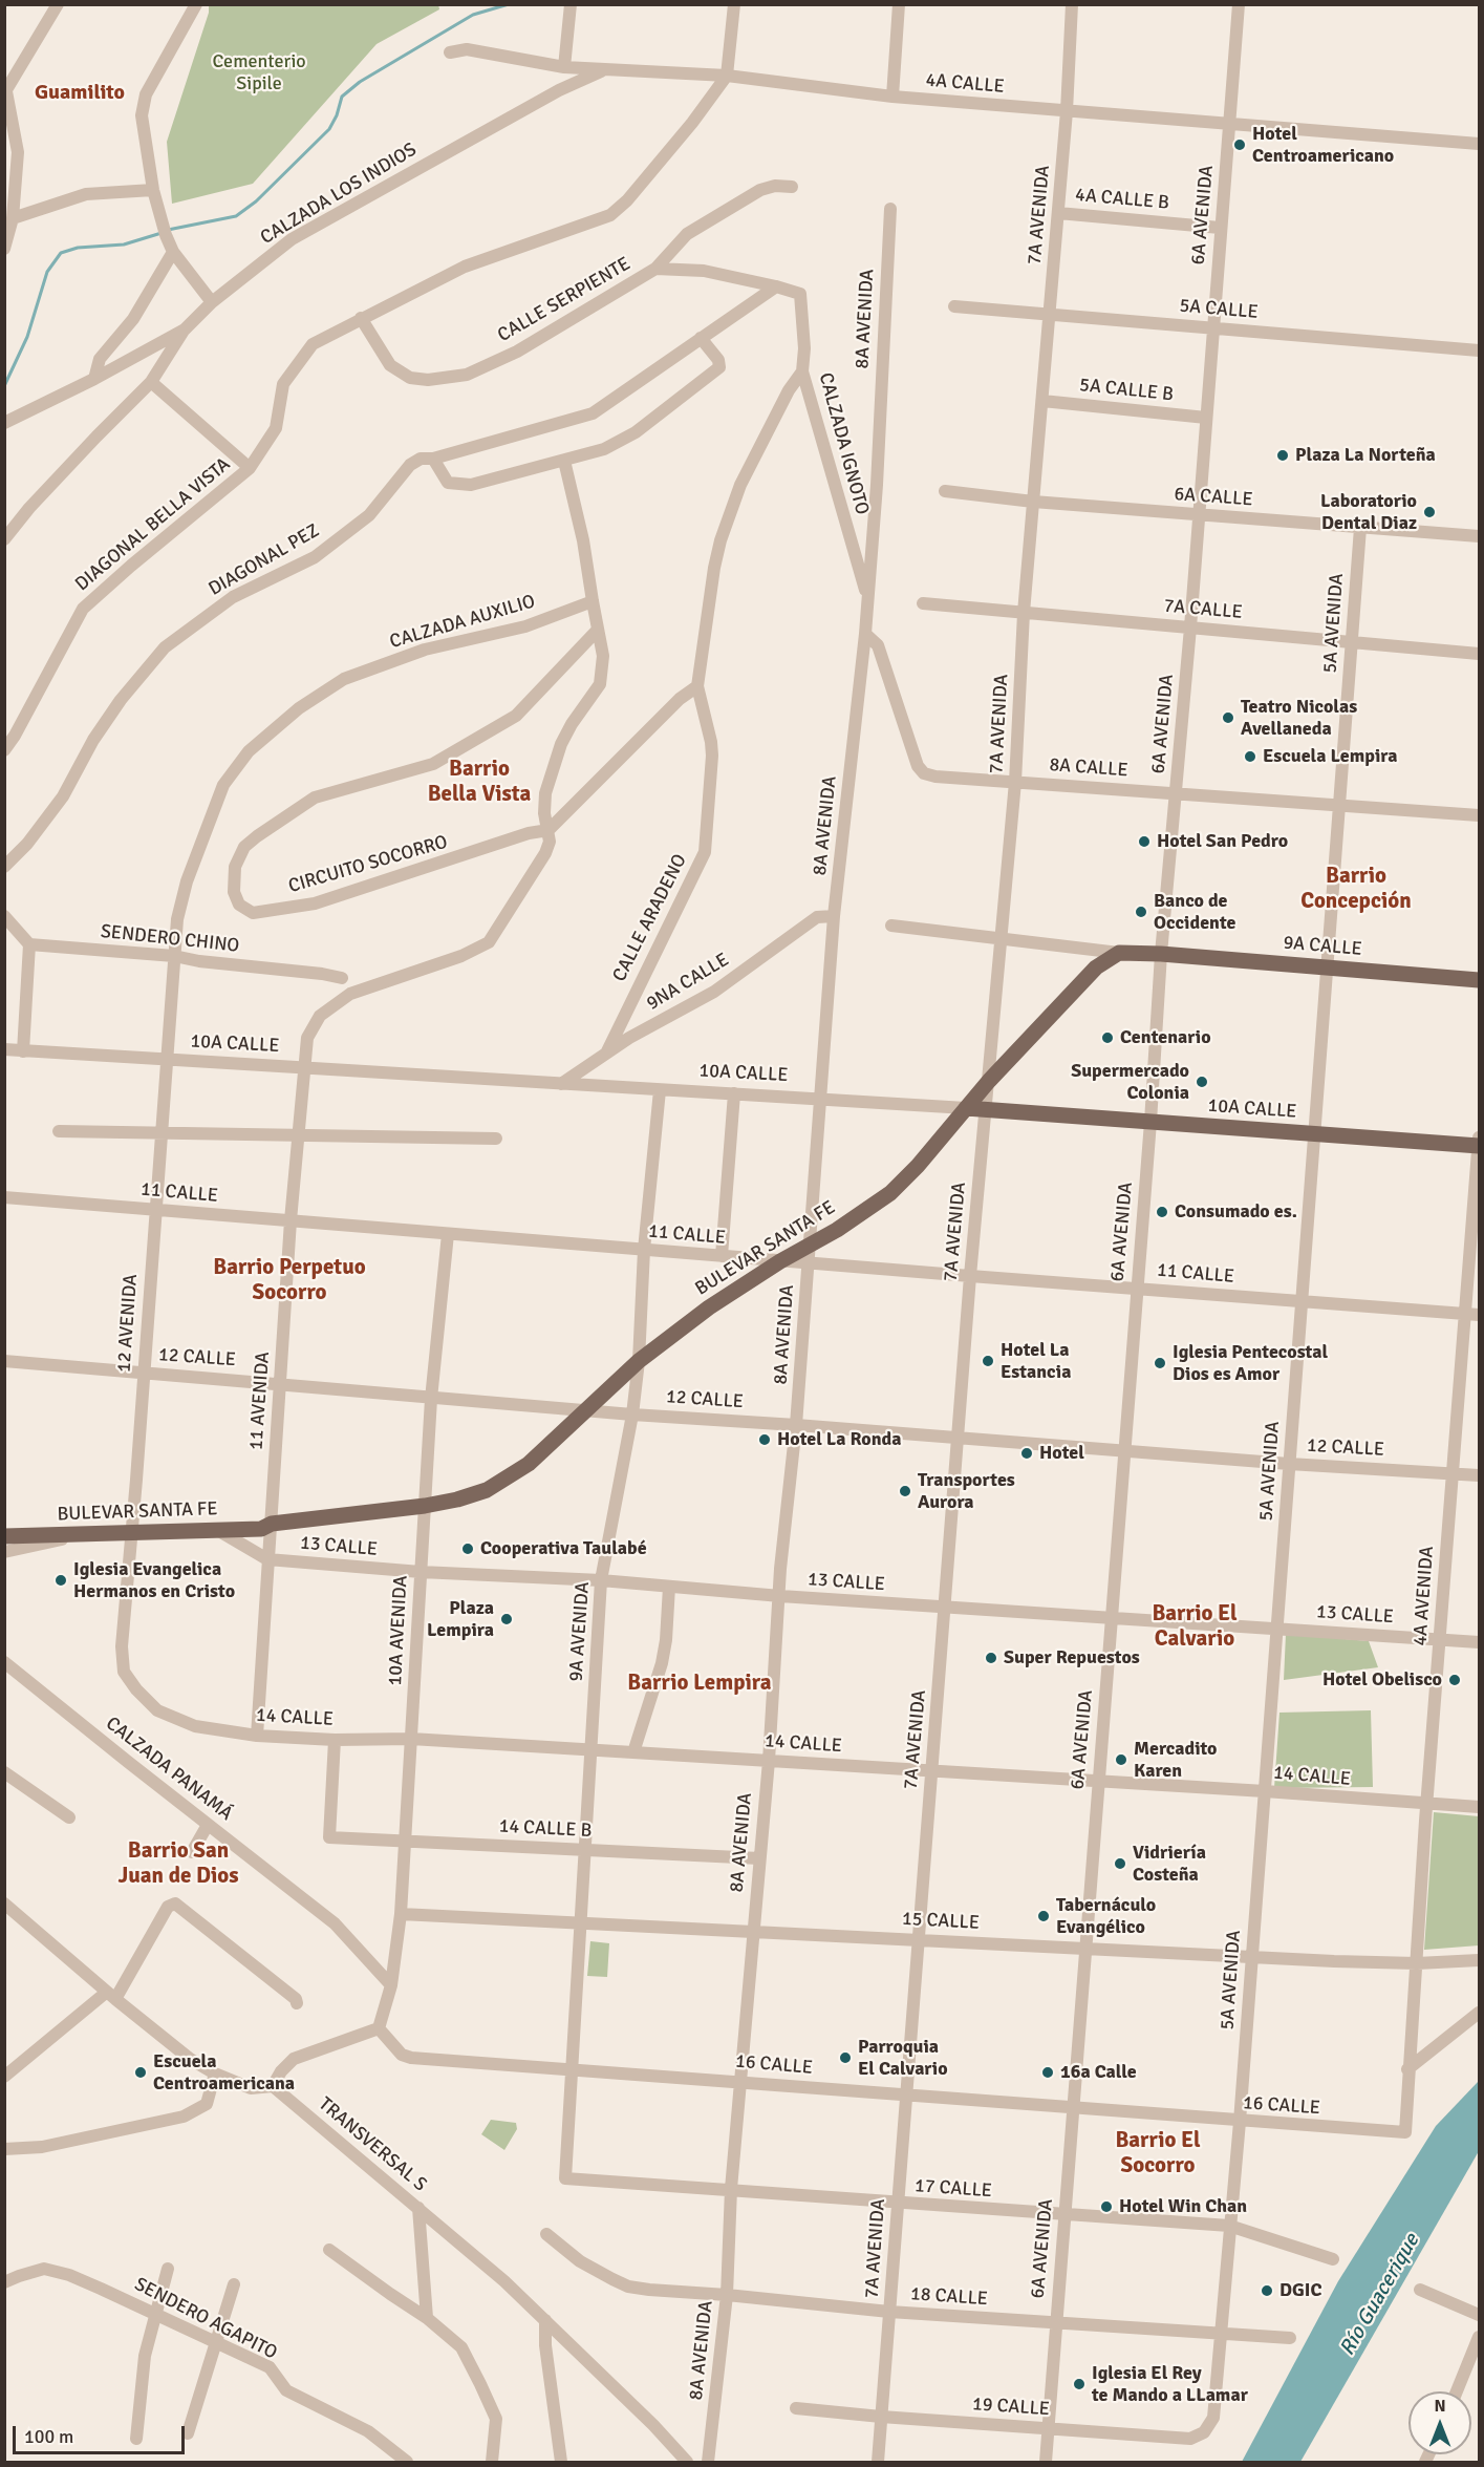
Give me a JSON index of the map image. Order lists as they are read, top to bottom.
{
  "streets": {
    "main road": ["9A CALLE", "10A CALLE", "BULEVAR SANTA FE"],
    "street": [
      "4A CALLE",
      "CALZADA LOS INDIOS",
      "4A CALLE B",
      "7A AVENIDA",
      "6A AVENIDA",
      "CALLE SERPIENTE",
      "5A CALLE",
      "8A AVENIDA",
      "5A CALLE B",
      "CALZADA IGNOTO",
      "6A CALLE",
      "DIAGONAL BELLA VISTA",
      "DIAGONAL PEZ",
      "7A CALLE",
      "CALZADA AUXILIO",
      "5A AVENIDA",
      "8A CALLE",
      "CIRCUITO SOCORRO",
      "CALLE ARADENO",
      "SENDERO CHINO",
      "9NA CALLE",
      "11 CALLE",
      "12 AVENIDA",
      "12 CALLE",
      "11 AVENIDA",
      "13 CALLE",
      "4A AVENIDA",
      "10A AVENIDA",
      "9A AVENIDA",
      "14 CALLE",
      "CALZADA PANAMÁ",
      "14 CALLE B",
      "15 CALLE",
      "16 CALLE",
      "TRANSVERSAL S",
      "17 CALLE",
      "18 CALLE",
      "SENDERO AGAPITO",
      "19 CALLE"
    ]
  },
  "crossings": [
    ["4A CALLE", "CALZADA LOS INDIOS"],
    ["4A CALLE", "7A AVENIDA"],
    ["4A CALLE", "6A AVENIDA"],
    ["4A CALLE", "DIAGONAL BELLA VISTA"],
    ["4A CALLE B", "7A AVENIDA"],
    ["4A CALLE B", "6A AVENIDA"],
    ["7A AVENIDA", "5A CALLE"],
    ["7A AVENIDA", "5A CALLE B"],
    ["7A AVENIDA", "6A CALLE"],
    ["7A AVENIDA", "7A CALLE"],
    ["7A AVENIDA", "8A CALLE"],
    ["7A AVENIDA", "10A CALLE"],
    ["7A AVENIDA", "11 CALLE"],
    ["7A AVENIDA", "BULEVAR SANTA FE"],
    ["7A AVENIDA", "12 CALLE"],
    ["7A AVENIDA", "13 CALLE"],
    ["7A AVENIDA", "14 CALLE"],
    ["7A AVENIDA", "15 CALLE"],
    ["7A AVENIDA", "16 CALLE"],
    ["7A AVENIDA", "17 CALLE"],
    ["7A AVENIDA", "18 CALLE"],
    ["7A AVENIDA", "19 CALLE"],
    ["6A AVENIDA", "5A CALLE"],
    ["6A AVENIDA", "5A CALLE B"],
    ["6A AVENIDA", "6A CALLE"],
    ["6A AVENIDA", "7A CALLE"],
    ["6A AVENIDA", "8A CALLE"],
    ["6A AVENIDA", "9A CALLE"],
    ["6A AVENIDA", "10A CALLE"],
    ["6A AVENIDA", "11 CALLE"],
    ["6A AVENIDA", "12 CALLE"],
    ["6A AVENIDA", "13 CALLE"],
    ["6A AVENIDA", "14 CALLE"],
    ["6A AVENIDA", "15 CALLE"],
    ["6A AVENIDA", "16 CALLE"],
    ["6A AVENIDA", "17 CALLE"],
    ["6A AVENIDA", "18 CALLE"],
    ["6A AVENIDA", "19 CALLE"],
    ["CALLE SERPIENTE", "CALZADA IGNOTO"],
    ["CALLE SERPIENTE", "DIAGONAL BELLA VISTA"],
    ["8A AVENIDA", "CALZADA IGNOTO"],
    ["8A AVENIDA", "8A CALLE"],
    ["8A AVENIDA", "9NA CALLE"],
    ["8A AVENIDA", "10A CALLE"],
    ["8A AVENIDA", "11 CALLE"],
    ["8A AVENIDA", "BULEVAR SANTA FE"],
    ["8A AVENIDA", "12 CALLE"],
    ["8A AVENIDA", "13 CALLE"],
    ["8A AVENIDA", "14 CALLE"],
    ["8A AVENIDA", "14 CALLE B"],
    ["8A AVENIDA", "15 CALLE"],
    ["8A AVENIDA", "16 CALLE"],
    ["8A AVENIDA", "17 CALLE"],
    ["8A AVENIDA", "18 CALLE"],
    ["CALZADA IGNOTO", "DIAGONAL PEZ"],
    ["6A CALLE", "5A AVENIDA"],
    ["7A CALLE", "5A AVENIDA"],
    ["CALZADA AUXILIO", "SENDERO CHINO"],
    ["CALZADA AUXILIO", "12 AVENIDA"],
    ["5A AVENIDA", "8A CALLE"],
    ["5A AVENIDA", "9A CALLE"],
    ["5A AVENIDA", "10A CALLE"],
    ["5A AVENIDA", "11 CALLE"],
    ["5A AVENIDA", "12 CALLE"],
    ["5A AVENIDA", "13 CALLE"],
    ["5A AVENIDA", "14 CALLE"],
    ["5A AVENIDA", "15 CALLE"],
    ["5A AVENIDA", "16 CALLE"],
    ["5A AVENIDA", "17 CALLE"],
    ["5A AVENIDA", "18 CALLE"],
    ["5A AVENIDA", "19 CALLE"],
    ["CIRCUITO SOCORRO", "11 AVENIDA"],
    ["CALLE ARADENO", "9NA CALLE"],
    ["SENDERO CHINO", "12 AVENIDA"],
    ["9NA CALLE", "10A CALLE"],
    ["10A CALLE", "BULEVAR SANTA FE"],
    ["10A CALLE", "12 AVENIDA"],
    ["10A CALLE", "11 AVENIDA"],
    ["10A CALLE", "4A AVENIDA"],
    ["10A CALLE", "9A AVENIDA"],
    ["11 CALLE", "BULEVAR SANTA FE"],
    ["11 CALLE", "12 AVENIDA"],
    ["11 CALLE", "11 AVENIDA"],
    ["11 CALLE", "4A AVENIDA"],
    ["11 CALLE", "10A AVENIDA"],
    ["11 CALLE", "9A AVENIDA"],
    ["BULEVAR SANTA FE", "12 AVENIDA"],
    ["BULEVAR SANTA FE", "12 CALLE"],
    ["BULEVAR SANTA FE", "11 AVENIDA"],
    ["BULEVAR SANTA FE", "13 CALLE"],
    ["BULEVAR SANTA FE", "10A AVENIDA"],
    ["BULEVAR SANTA FE", "9A AVENIDA"],
    ["12 AVENIDA", "12 CALLE"],
    ["12 AVENIDA", "14 CALLE"],
    ["12 CALLE", "11 AVENIDA"],
    ["12 CALLE", "4A AVENIDA"],
    ["12 CALLE", "10A AVENIDA"],
    ["12 CALLE", "9A AVENIDA"],
    ["11 AVENIDA", "13 CALLE"],
    ["11 AVENIDA", "14 CALLE"],
    ["13 CALLE", "4A AVENIDA"],
    ["13 CALLE", "10A AVENIDA"],
    ["13 CALLE", "9A AVENIDA"],
    ["4A AVENIDA", "14 CALLE"],
    ["4A AVENIDA", "15 CALLE"],
    ["4A AVENIDA", "16 CALLE"],
    ["10A AVENIDA", "14 CALLE"],
    ["10A AVENIDA", "CALZADA PANAMÁ"],
    ["10A AVENIDA", "14 CALLE B"],
    ["10A AVENIDA", "15 CALLE"],
    ["10A AVENIDA", "16 CALLE"],
    ["9A AVENIDA", "14 CALLE"],
    ["9A AVENIDA", "14 CALLE B"],
    ["9A AVENIDA", "15 CALLE"],
    ["9A AVENIDA", "16 CALLE"],
    ["9A AVENIDA", "17 CALLE"],
    ["14 CALLE", "14 CALLE B"]
  ],
  "districts": [
    "Guamilito",
    "Barrio Bella Vista",
    "Barrio Concepción",
    "Barrio Perpetuo Socorro",
    "Barrio El Calvario",
    "Barrio Lempira",
    "Barrio San Juan de Dios",
    "Barrio El Socorro"
  ],
  "water": ["Río Guacerique"],
  "parks": ["Cementerio Sipile"],
  "places": [
    "Hotel Centroamericano",
    "Plaza La Norteña",
    "Laboratorio Dental Diaz",
    "Teatro Nicolas Avellaneda",
    "Escuela Lempira",
    "Hotel San Pedro",
    "Banco de Occidente",
    "Centenario",
    "Supermercado Colonia",
    "Consumado es.",
    "Hotel La Estancia",
    "Iglesia Pentecostal Dios es Amor",
    "Hotel La Ronda",
    "Hotel",
    "Transportes Aurora",
    "Cooperativa Taulabé",
    "Iglesia Evangelica Hermanos en Cristo",
    "Plaza Lempira",
    "Super Repuestos",
    "Hotel Obelisco",
    "Mercadito Karen",
    "Vidriería Costeña",
    "Tabernáculo Evangélico",
    "Parroquia El Calvario",
    "Escuela Centroamericana",
    "16a Calle",
    "Hotel Win Chan",
    "DGIC",
    "Iglesia El Rey te Mando a LLamar"
  ],
  "scale_bar": "100 m",
  "north": "top"
}
